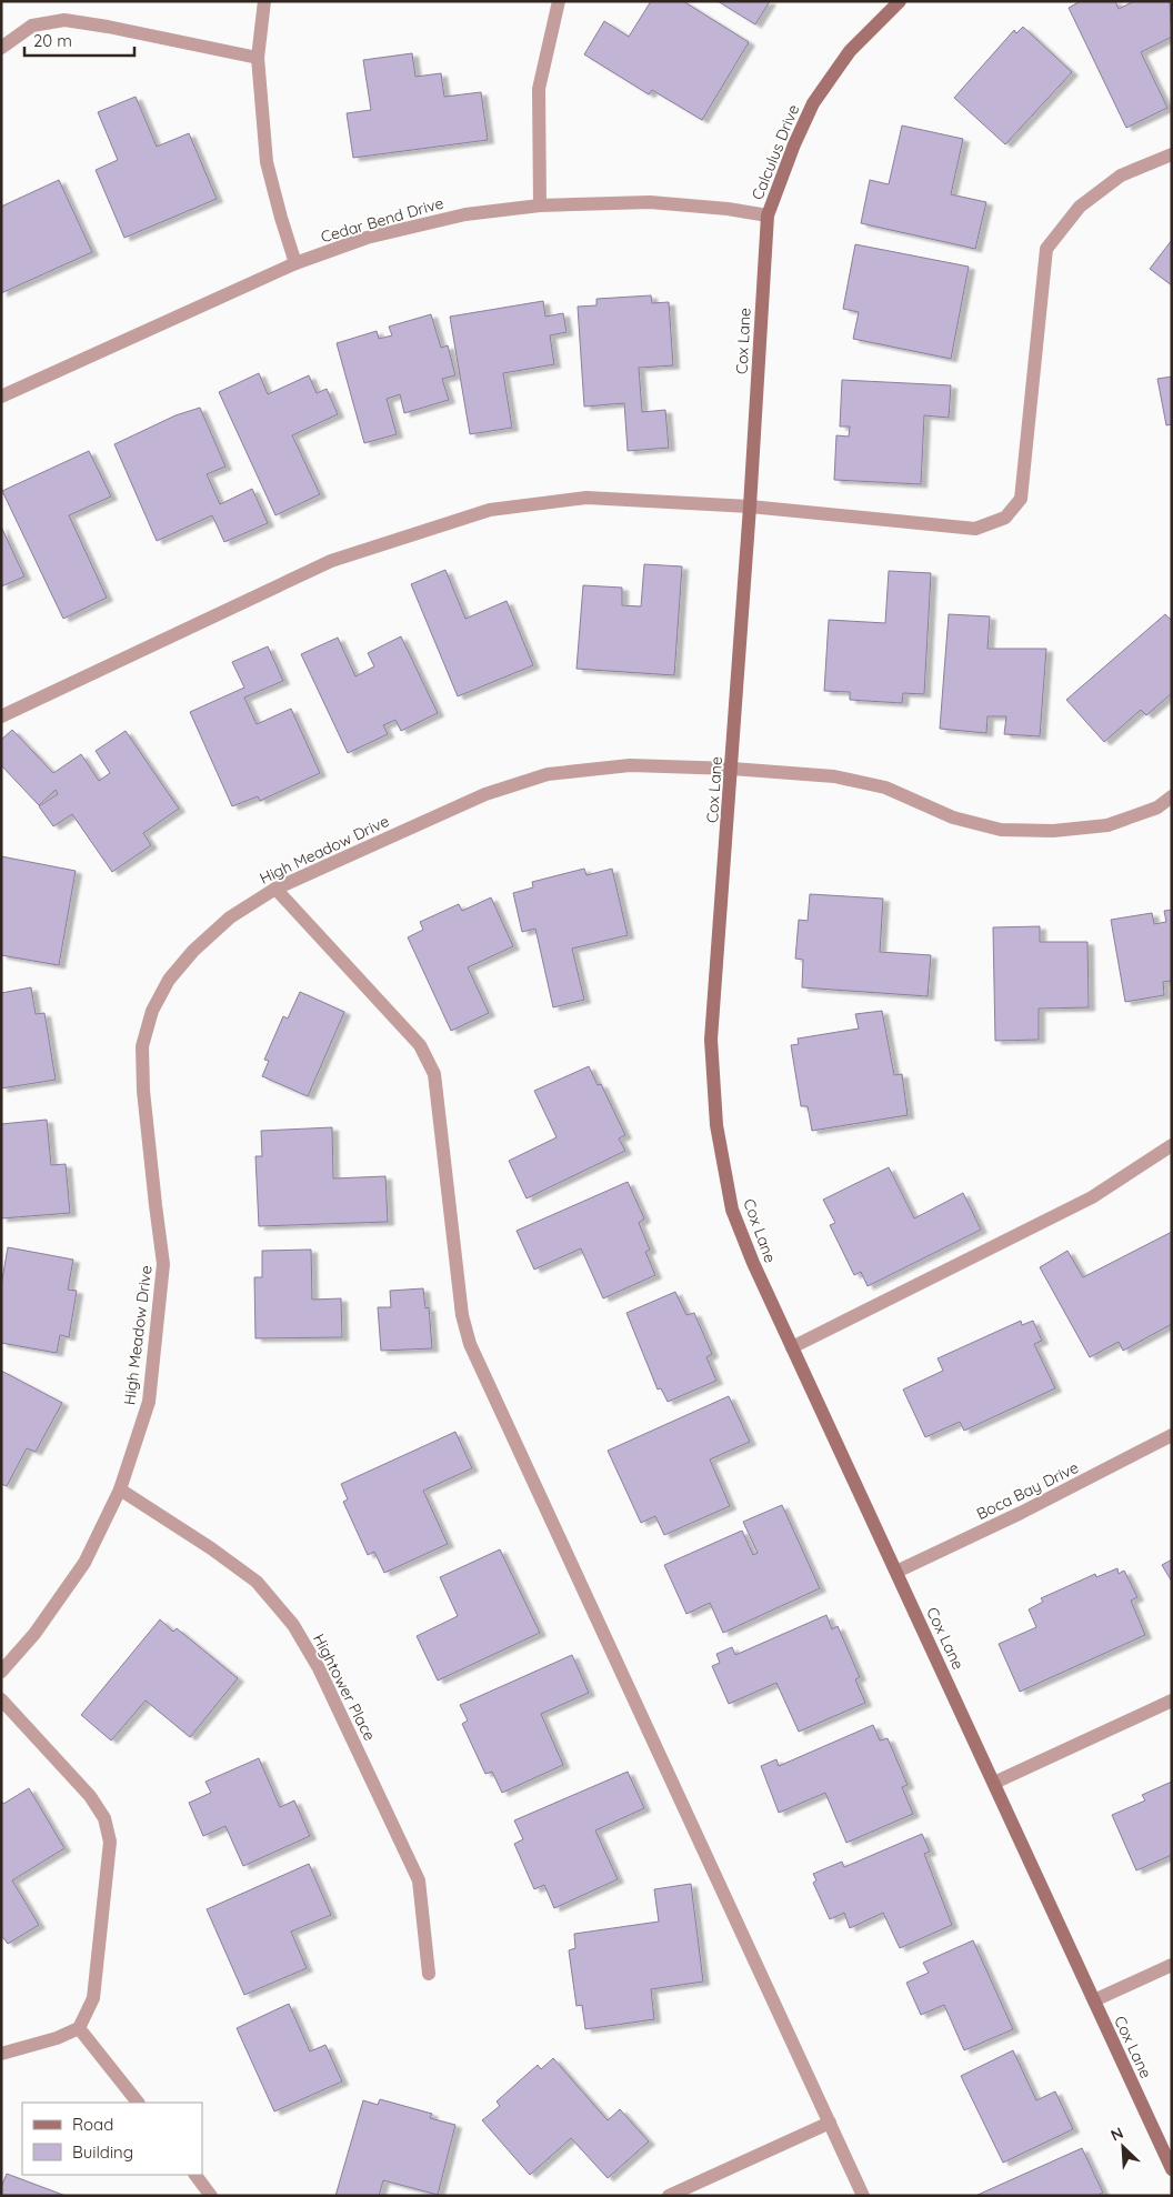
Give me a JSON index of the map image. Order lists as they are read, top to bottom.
{
  "streets": {
    "street": [
      "Calculus Drive",
      "Cedar Bend Drive",
      "Cox Lane",
      "High Meadow Drive",
      "Boca Bay Drive",
      "Hightower Place"
    ]
  },
  "crossings": [
    ["Calculus Drive", "Cedar Bend Drive"],
    ["Calculus Drive", "Cox Lane"],
    ["Cedar Bend Drive", "Cox Lane"],
    ["Cox Lane", "High Meadow Drive"],
    ["Cox Lane", "Boca Bay Drive"],
    ["High Meadow Drive", "Hightower Place"]
  ],
  "legend": ["Road", "Building"],
  "scale_bar": "20 m",
  "north": "top left"
}
